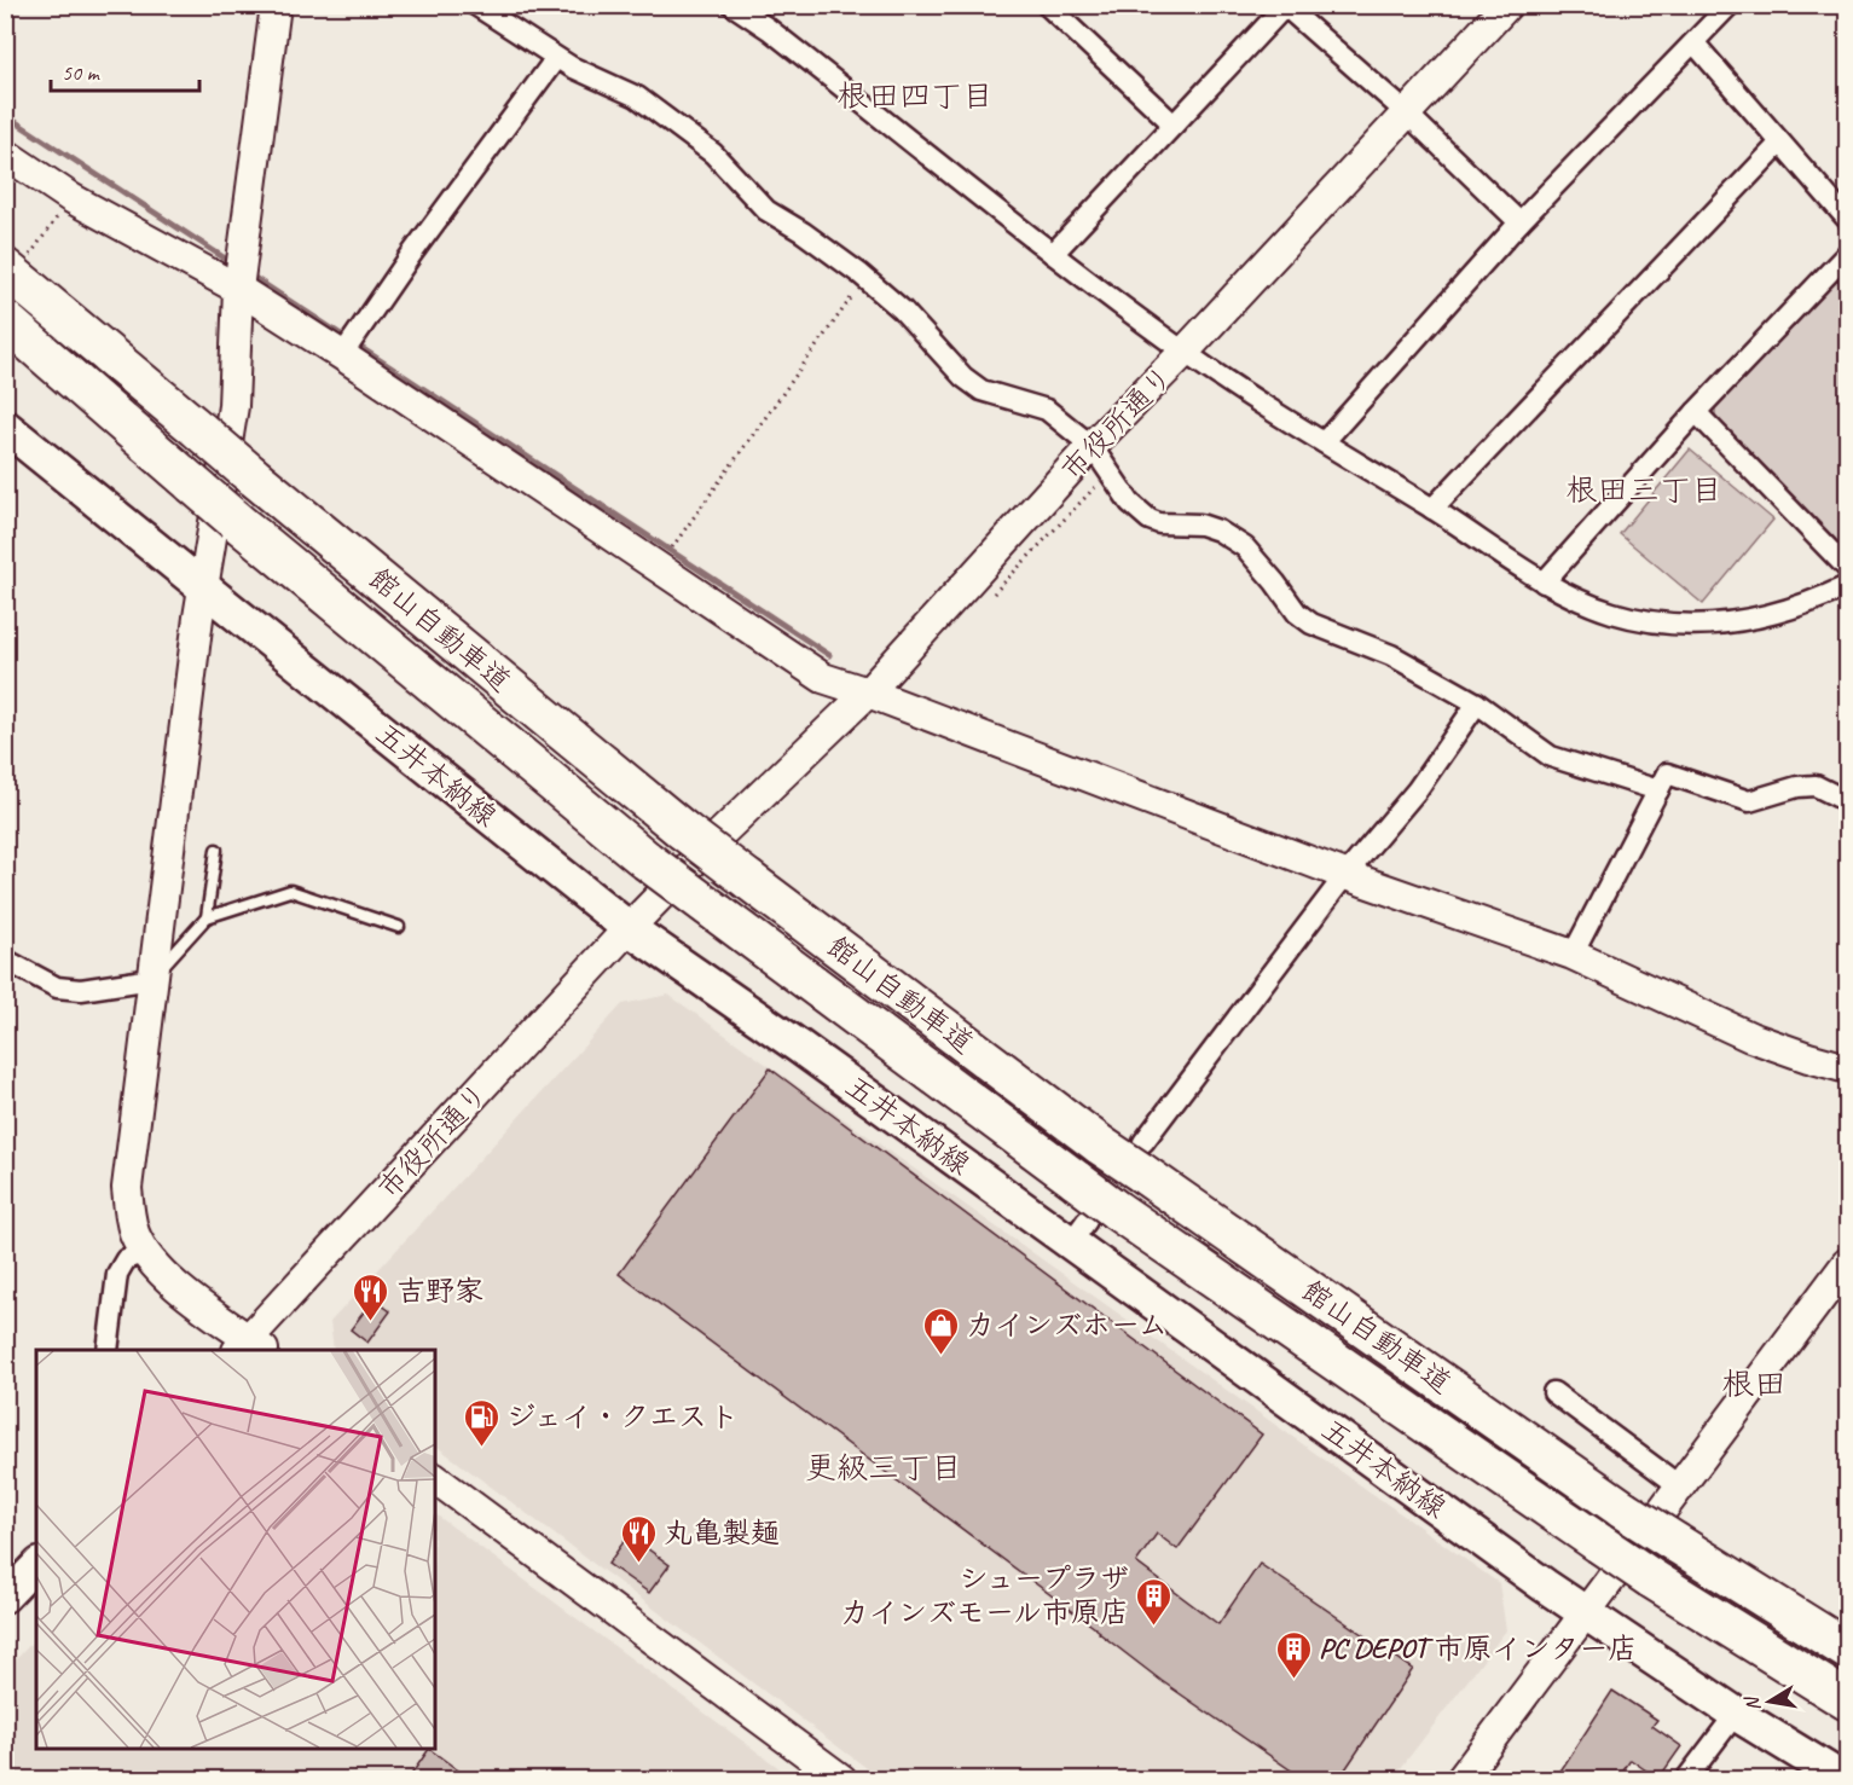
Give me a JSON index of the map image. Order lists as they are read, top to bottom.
{
  "streets": {
    "highway": ["館山自動車道"],
    "main road": ["五井本納線"],
    "street": ["市役所通り"]
  },
  "crossings": [
    ["市役所通り", "館山自動車道"],
    ["市役所通り", "五井本納線"],
    ["館山自動車道", "五井本納線"]
  ],
  "districts": [
    "根田四丁目",
    "根田三丁目",
    "根田",
    "更級三丁目"
  ],
  "places": {
    "restaurant": ["吉野家", "丸亀製麺"],
    "shop": ["カインズホーム"],
    "fuel station": ["ジェイ・クエスト"],
    "building": ["シュープラザ カインズモール市原店", "PC DEPOT 市原インター店"]
  },
  "scale_bar": "50 m",
  "north": "left"
}
